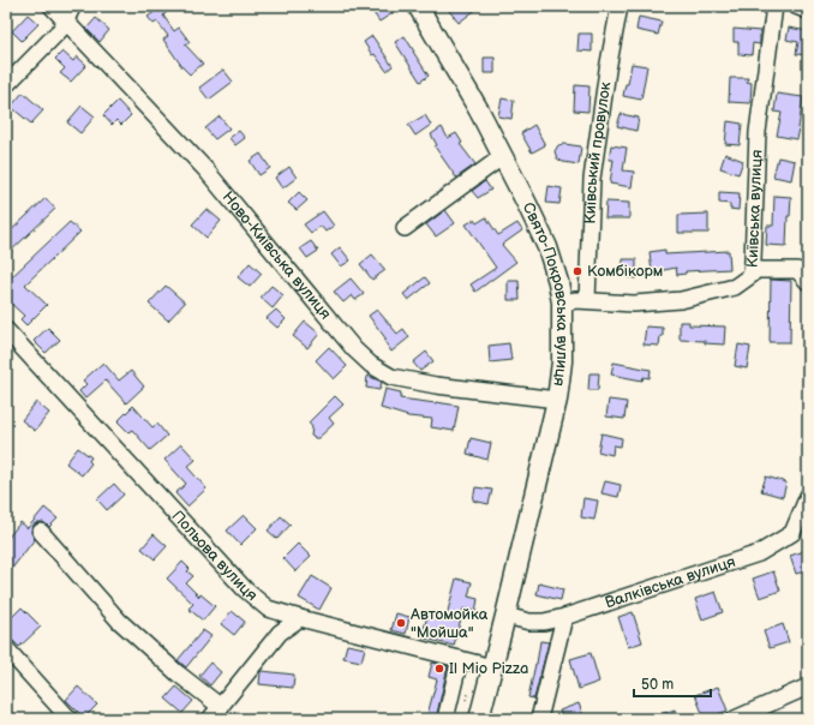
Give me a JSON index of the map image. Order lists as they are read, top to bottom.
{
  "streets": {
    "main road": ["Свято-Покровська вулиця"],
    "street": [
      "Київський провулок",
      "Київська вулиця",
      "Ново-Київська вулиця",
      "Польова вулиця",
      "Валківська вулиця"
    ]
  },
  "crossings": [
    ["Київський провулок", "Київська вулиця"],
    ["Київська вулиця", "Свято-Покровська вулиця"],
    ["Ново-Київська вулиця", "Свято-Покровська вулиця"],
    ["Свято-Покровська вулиця", "Польова вулиця"],
    ["Свято-Покровська вулиця", "Валківська вулиця"]
  ],
  "places": ["Комбікорм", "Автомойка \"Мойша\"", "Il Mio Pizza"],
  "scale_bar": "50 m"
}
